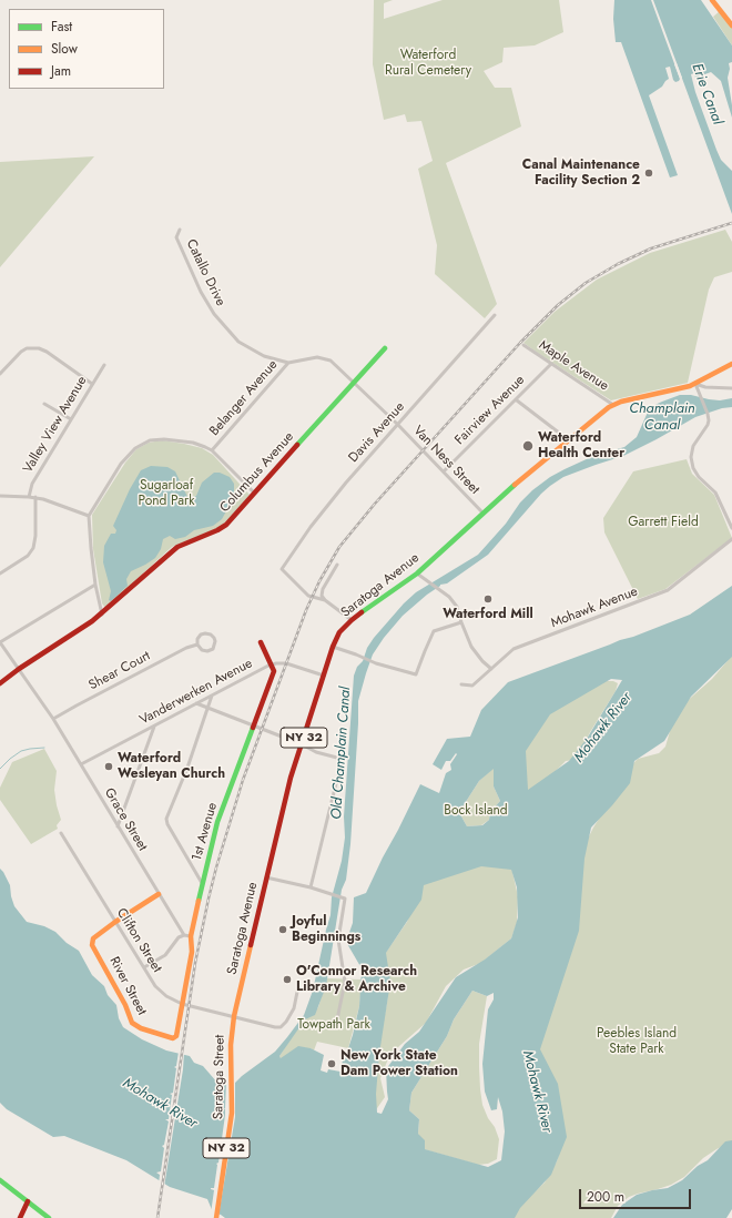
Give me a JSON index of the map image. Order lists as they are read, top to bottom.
{
  "streets": {
    "street": [
      "Catallo Drive",
      "Maple Avenue",
      "Belanger Avenue",
      "Fairview Avenue",
      "Valley View Avenue",
      "Davis Avenue",
      "Van Ness Street",
      "Columbus Avenue",
      "Saratoga Avenue",
      "Mohawk Avenue",
      "Shear Court",
      "Vanderwerken Avenue",
      "NY 32",
      "Grace Street",
      "1st Avenue",
      "Clifton Street",
      "River Street",
      "Saratoga Street"
    ]
  },
  "crossings": [
    ["Catallo Drive", "Belanger Avenue"],
    ["Catallo Drive", "Van Ness Street"],
    ["Maple Avenue", "Fairview Avenue"],
    ["Maple Avenue", "Saratoga Avenue"],
    ["Belanger Avenue", "Van Ness Street"],
    ["Fairview Avenue", "Van Ness Street"],
    ["Davis Avenue", "Van Ness Street"],
    ["Van Ness Street", "Columbus Avenue"],
    ["Van Ness Street", "Saratoga Avenue"],
    ["Columbus Avenue", "Grace Street"],
    ["Saratoga Avenue", "Vanderwerken Avenue"],
    ["Saratoga Avenue", "NY 32"],
    ["Saratoga Avenue", "Clifton Street"],
    ["Saratoga Avenue", "Saratoga Street"],
    ["Shear Court", "Grace Street"],
    ["Vanderwerken Avenue", "Grace Street"],
    ["Vanderwerken Avenue", "1st Avenue"],
    ["1st Avenue", "Clifton Street"],
    ["1st Avenue", "River Street"],
    ["Clifton Street", "River Street"],
    ["Clifton Street", "Saratoga Street"]
  ],
  "water": [
    "Erie Canal",
    "Champlain Canal",
    "Mohawk River",
    "Old Champlain Canal"
  ],
  "parks": [
    "Waterford Rural Cemetery",
    "Sugarloaf Pond Park",
    "Garrett Field",
    "Bock Island",
    "Towpath Park",
    "Peebles Island State Park"
  ],
  "places": [
    "Canal Maintenance Facility Section 2",
    "Waterford Health Center",
    "Waterford Mill",
    "Waterford Wesleyan Church",
    "Joyful Beginnings",
    "O'Connor Research Library & Archive",
    "New York State Dam Power Station"
  ],
  "legend": ["Fast", "Slow", "Jam"],
  "scale_bar": "200 m"
}
